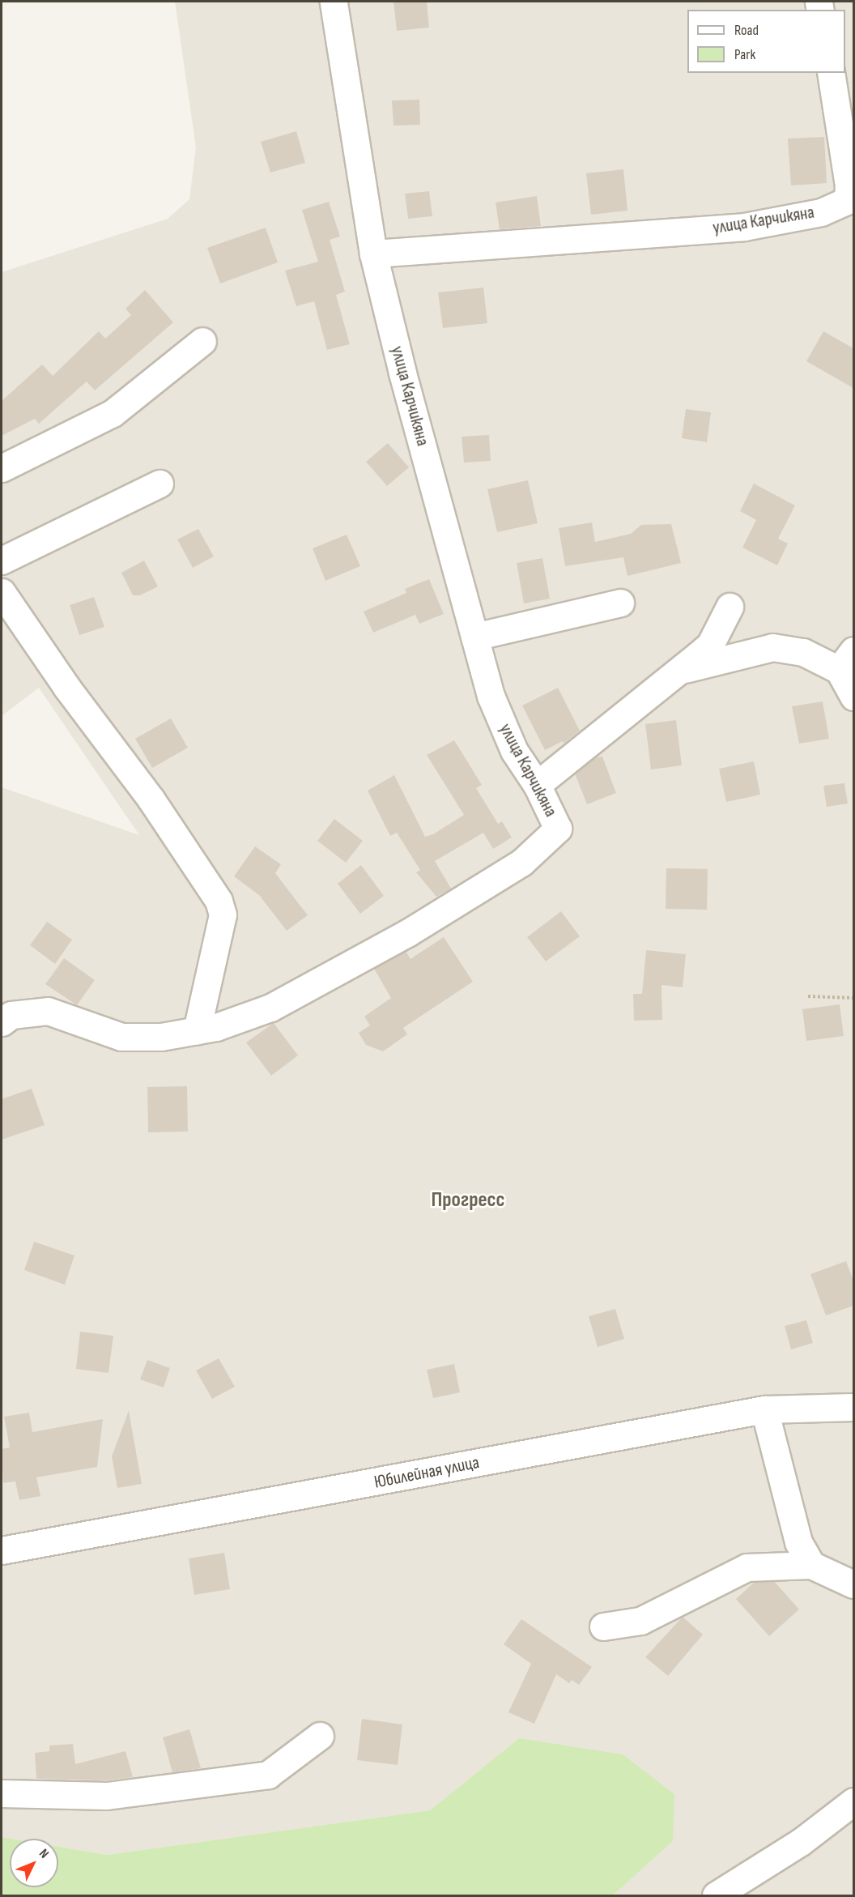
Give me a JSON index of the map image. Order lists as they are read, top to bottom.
{
  "streets": {
    "street": ["улица Карчикяна", "Юбилейная улица"]
  },
  "districts": ["Прогресс"],
  "legend": ["Road", "Park"],
  "north": "top right"
}
